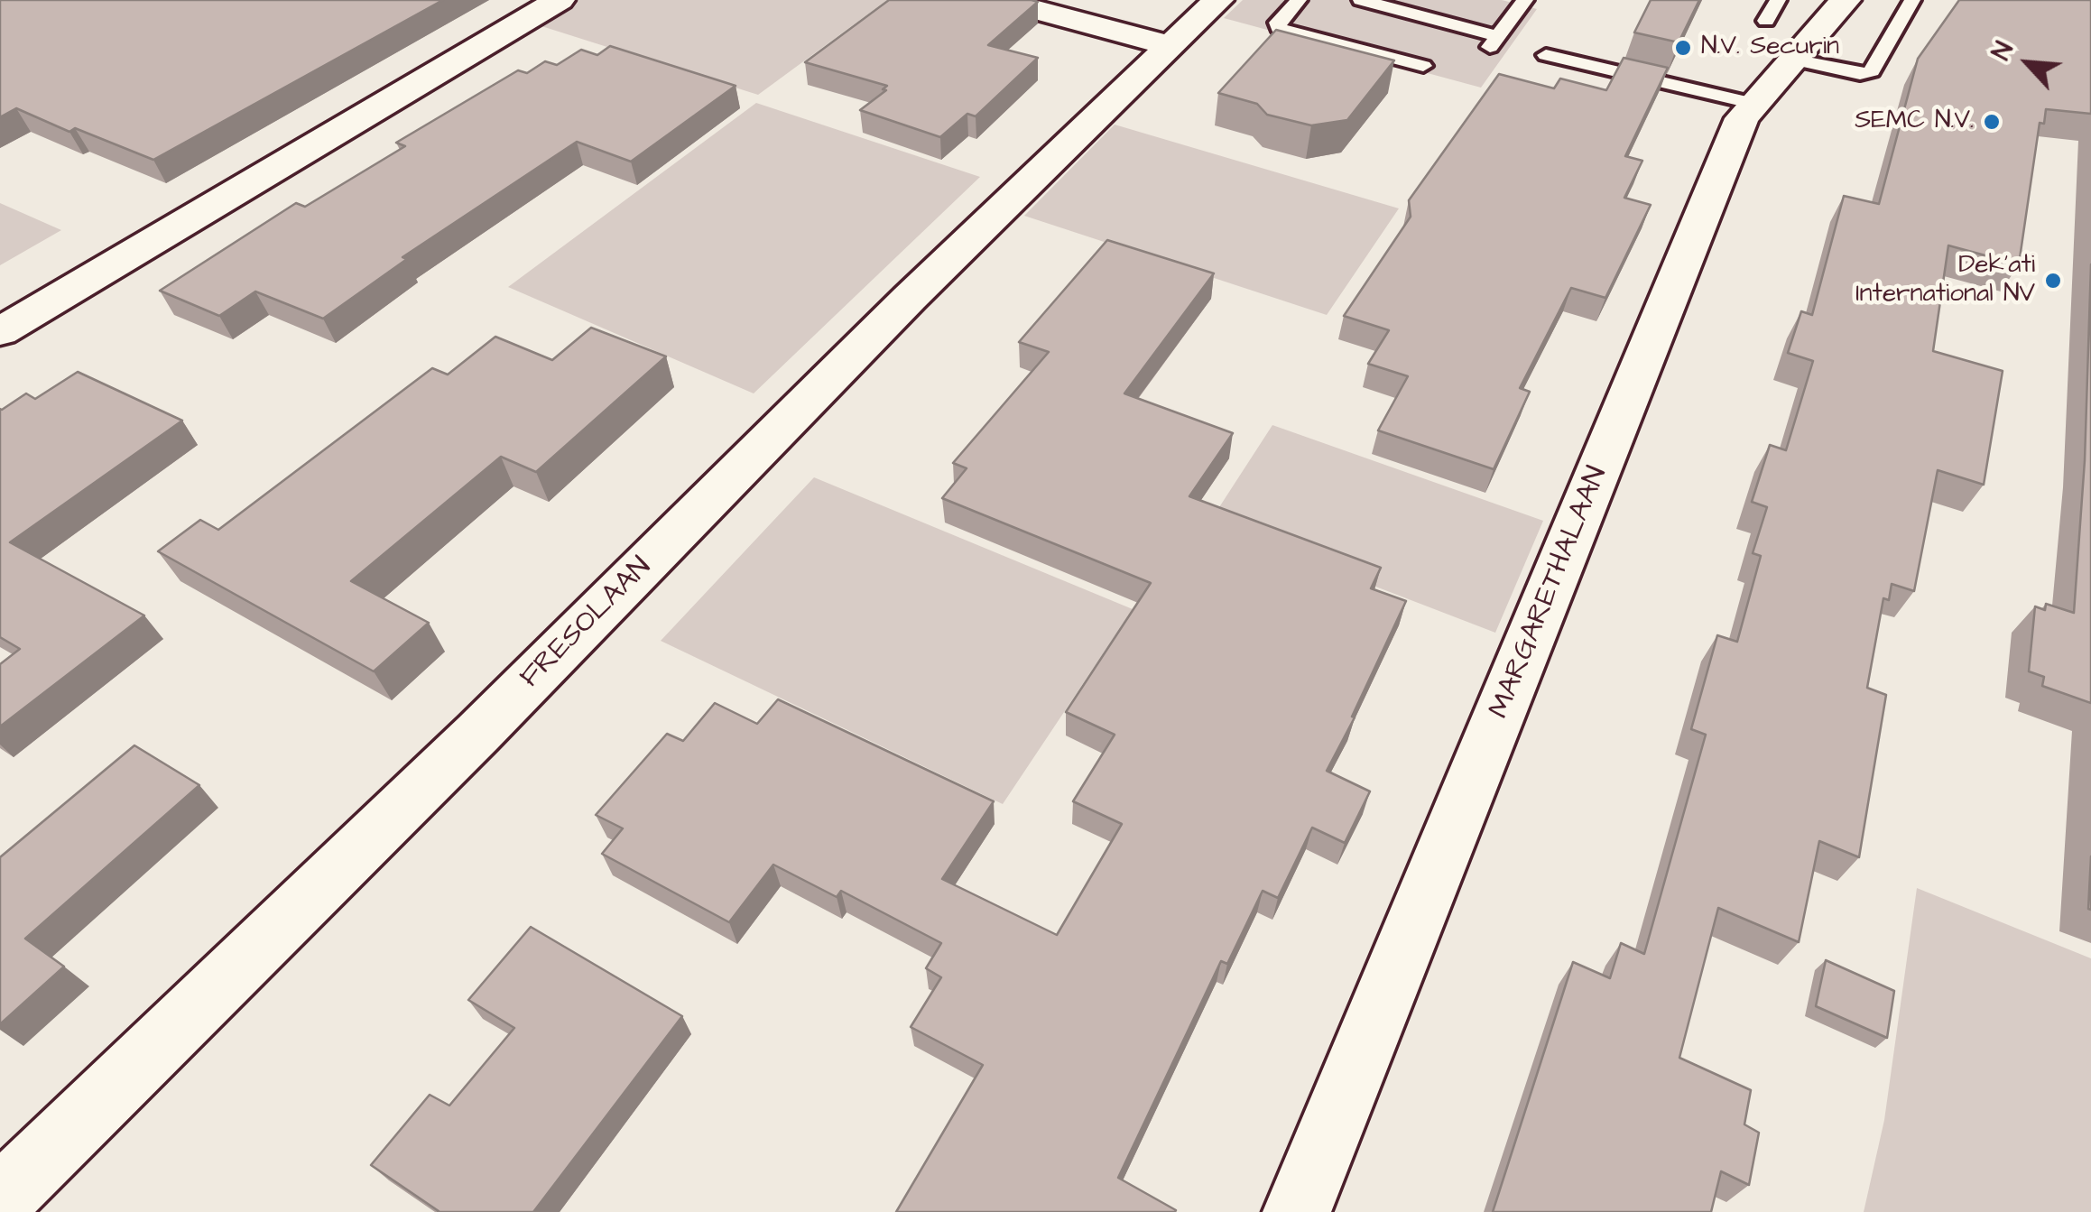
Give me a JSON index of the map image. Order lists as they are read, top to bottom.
{
  "streets": {
    "street": ["MARGARETHALAAN", "FRESOLAAN"]
  },
  "places": ["N.V. Securin", "SEMC N.V.", "Dek'ati International NV"],
  "north": "top left"
}
